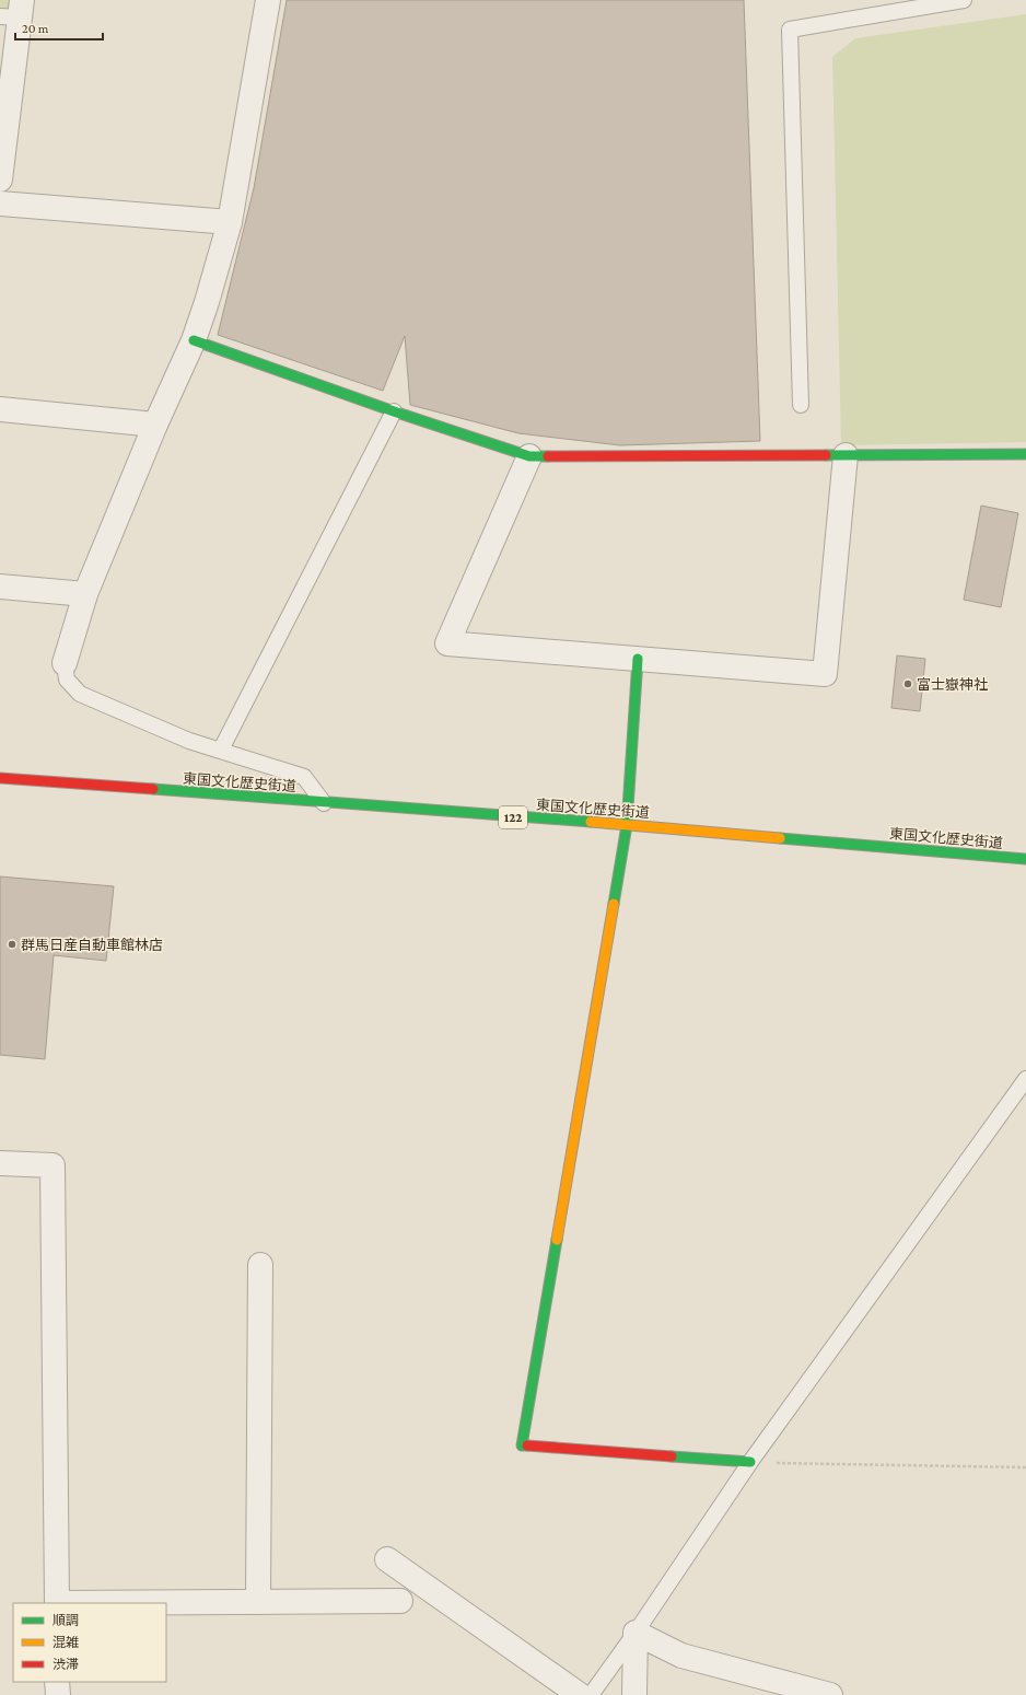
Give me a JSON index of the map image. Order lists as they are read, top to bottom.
{
  "streets": {
    "main road": ["東国文化歴史街道", "122"]
  },
  "places": ["富士嶽神社", "群馬日産自動車館林店"],
  "legend": ["順調", "混雑", "渋滞"],
  "scale_bar": "20 m"
}
